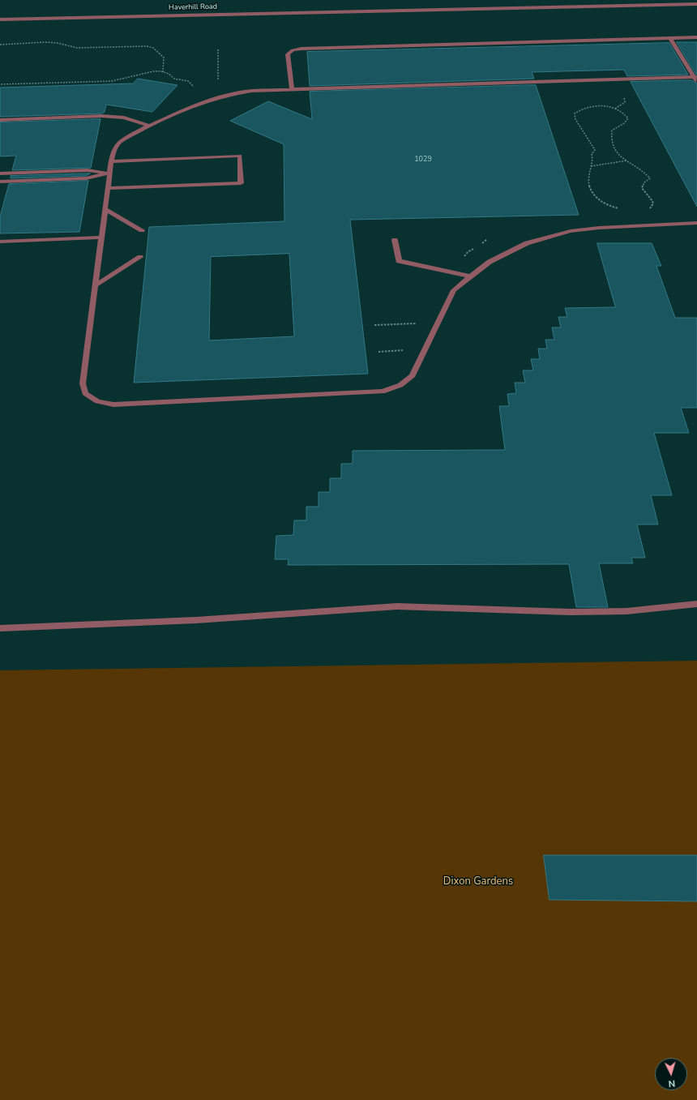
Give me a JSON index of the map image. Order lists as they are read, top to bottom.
{
  "streets": {
    "street": ["Haverhill Road"]
  },
  "parks": ["Dixon Gardens"],
  "house_numbers": ["1029"],
  "north": "bottom"
}
